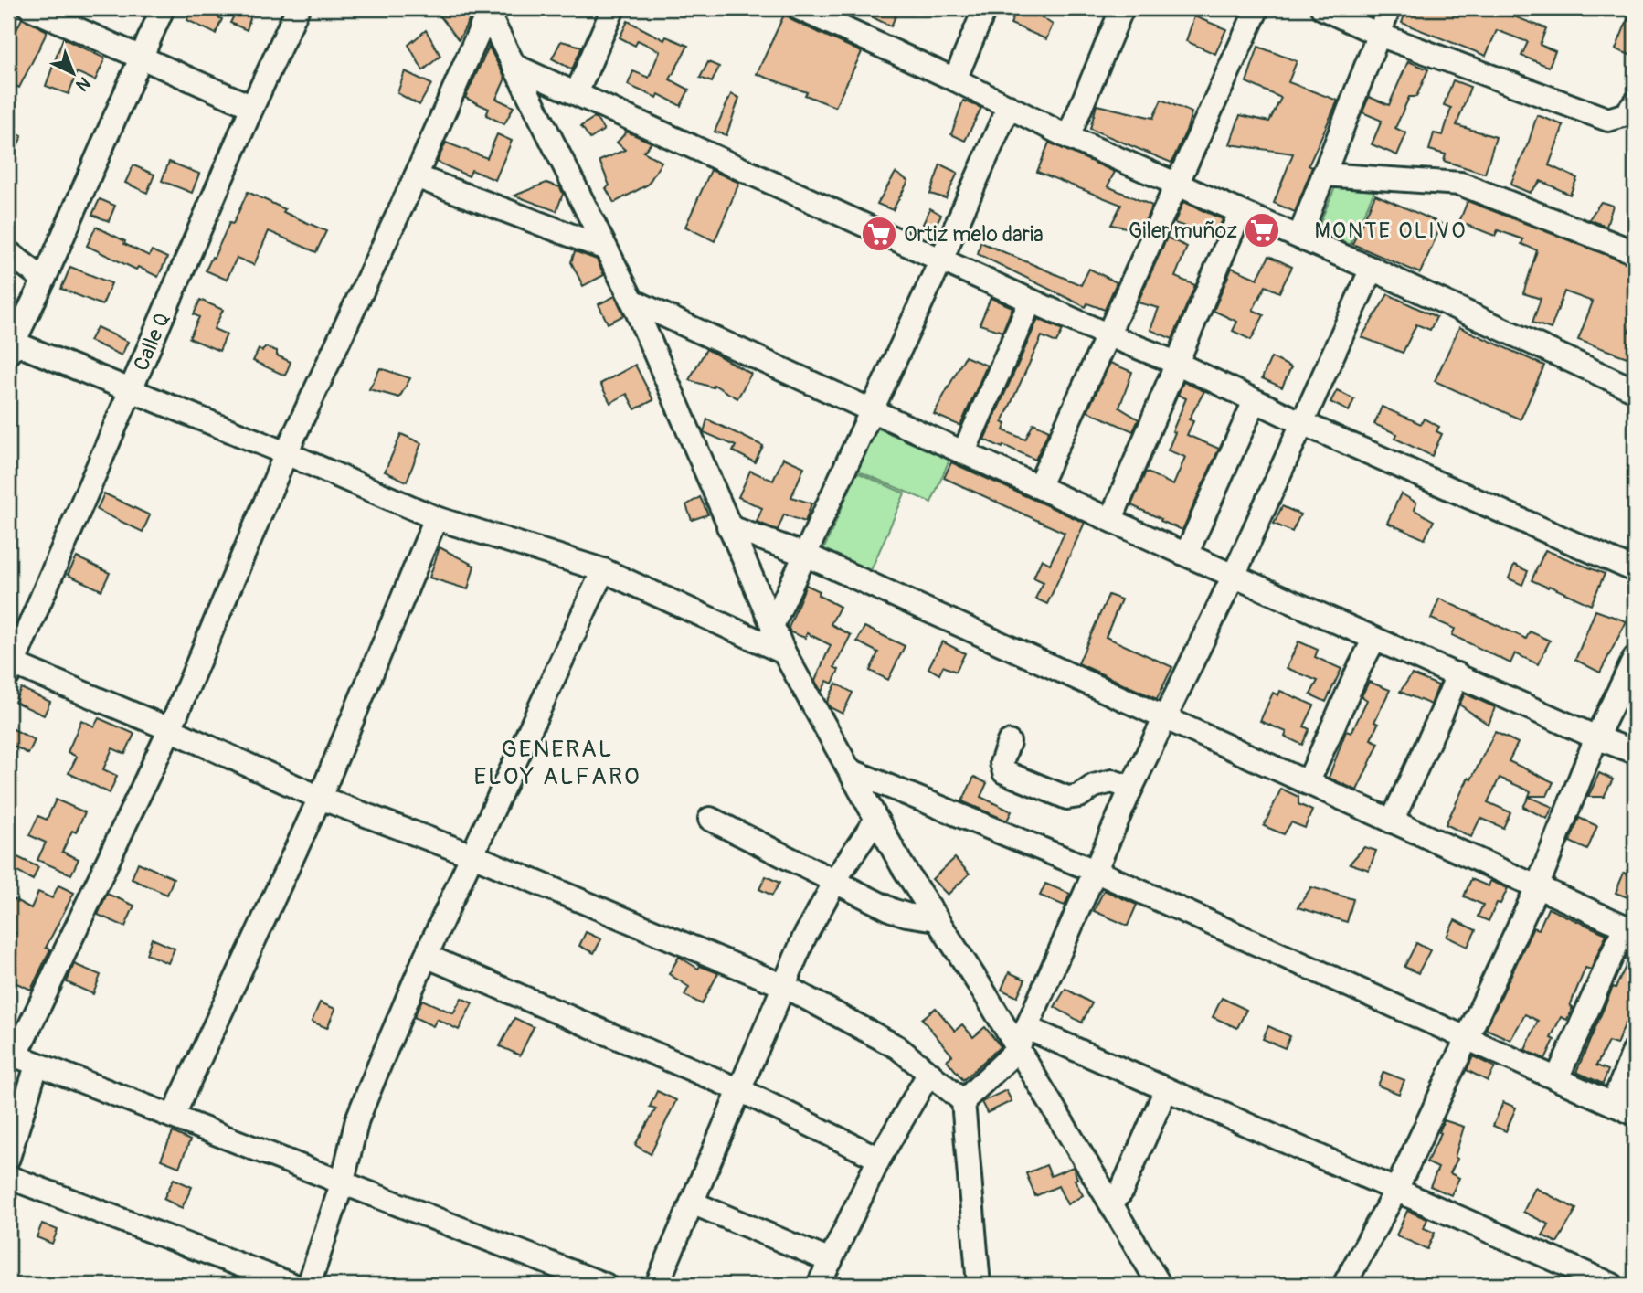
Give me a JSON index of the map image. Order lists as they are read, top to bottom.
{
  "streets": {
    "street": ["Calle Q"]
  },
  "districts": ["MONTE OLIVO", "GENERAL ELOY ALFARO"],
  "places": {
    "supermarket": ["Giler muñoz", "Ortiz melo daria"]
  },
  "north": "bottom right"
}
